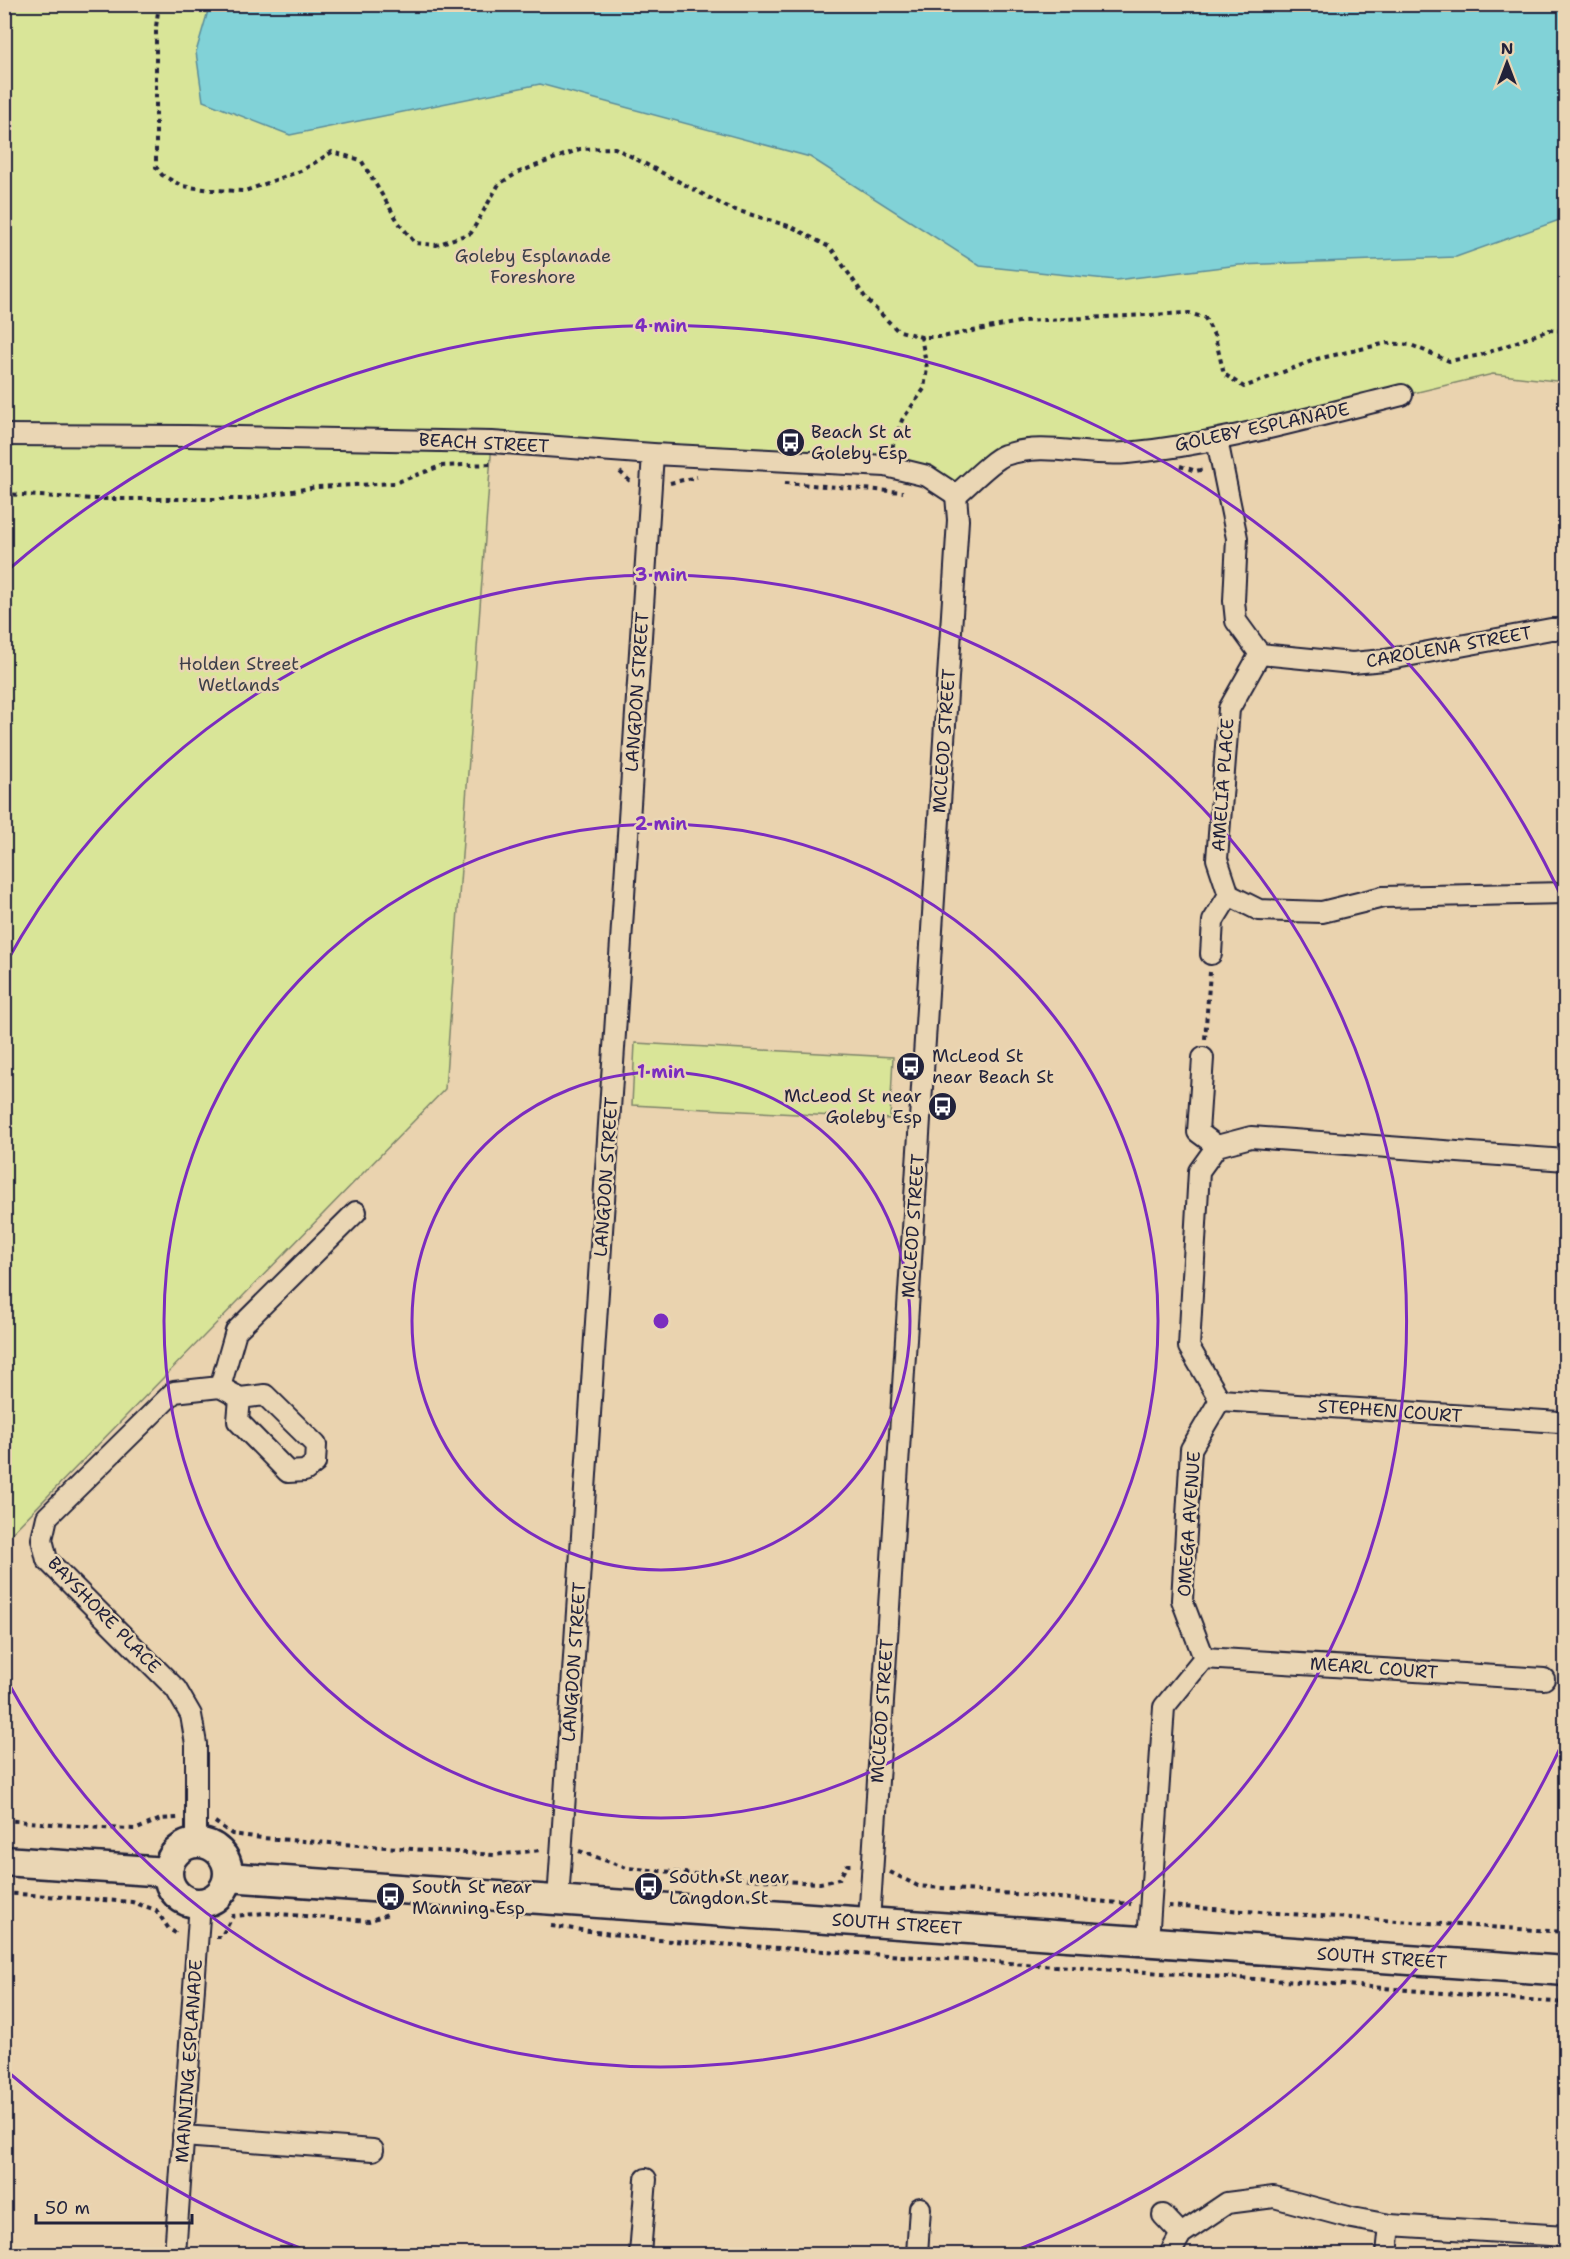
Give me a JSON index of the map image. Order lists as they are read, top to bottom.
{
  "streets": {
    "street": [
      "GOLEBY ESPLANADE",
      "BEACH STREET",
      "CAROLENA STREET",
      "LANGDON STREET",
      "MCLEOD STREET",
      "AMELIA PLACE",
      "STEPHEN COURT",
      "OMEGA AVENUE",
      "BAYSHORE PLACE",
      "MEARL COURT",
      "SOUTH STREET",
      "MANNING ESPLANADE"
    ]
  },
  "crossings": [
    ["GOLEBY ESPLANADE", "BEACH STREET"],
    ["GOLEBY ESPLANADE", "MCLEOD STREET"],
    ["BEACH STREET", "LANGDON STREET"],
    ["BEACH STREET", "MCLEOD STREET"],
    ["CAROLENA STREET", "AMELIA PLACE"],
    ["LANGDON STREET", "SOUTH STREET"],
    ["MCLEOD STREET", "SOUTH STREET"],
    ["STEPHEN COURT", "OMEGA AVENUE"],
    ["OMEGA AVENUE", "MEARL COURT"],
    ["BAYSHORE PLACE", "SOUTH STREET"],
    ["BAYSHORE PLACE", "MANNING ESPLANADE"],
    ["SOUTH STREET", "MANNING ESPLANADE"]
  ],
  "parks": ["Goleby Esplanade Foreshore", "Holden Street Wetlands"],
  "places": {
    "bus stop": [
      "Beach St at Goleby Esp",
      "McLeod St near Beach St",
      "McLeod St near Goleby Esp",
      "South St near Langdon St",
      "South St near Manning Esp"
    ]
  },
  "scale_bar": "50 m",
  "north": "top",
  "rings": [
    "4 min",
    "3 min",
    "2 min",
    "1 min"
  ]
}
